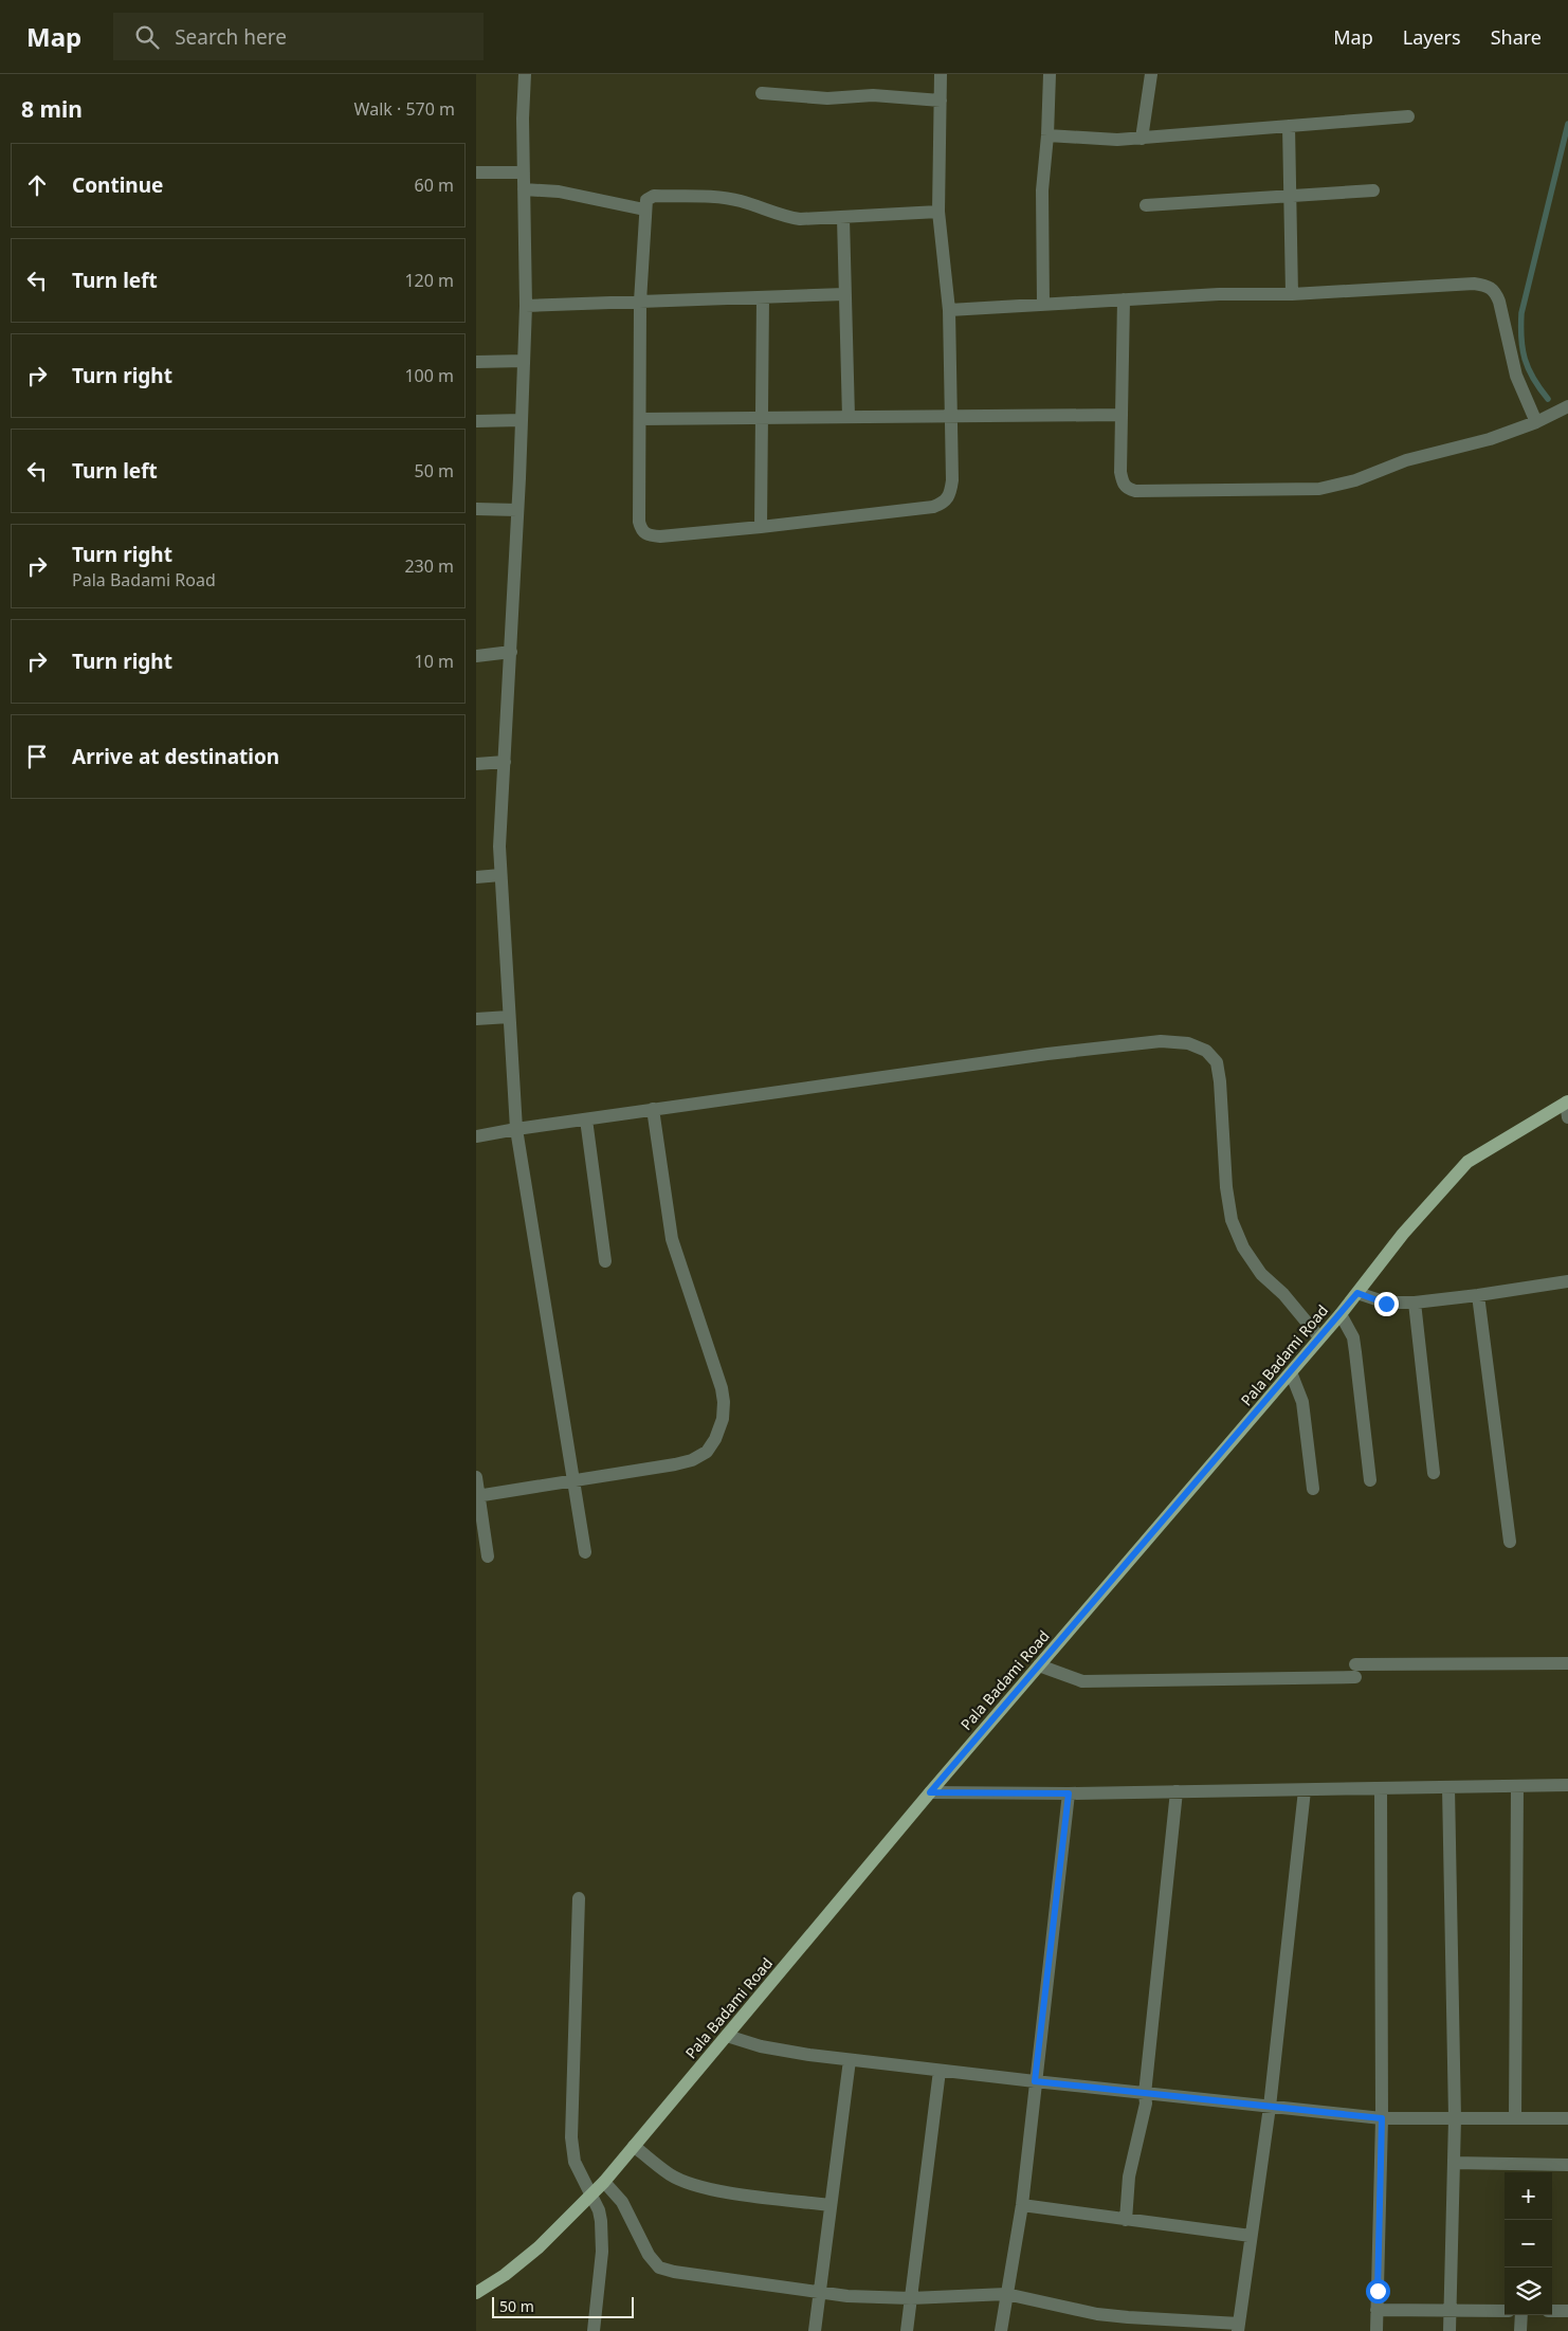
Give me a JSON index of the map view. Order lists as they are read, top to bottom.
{
  "streets": {
    "main road": ["Pala Badami Road"]
  },
  "scale_bar": "50 m",
  "page": {
    "header": "Map",
    "search": "Search here",
    "nav": ["Map", "Layers", "Share"],
    "heading": ["8 min", "Walk · 570 m"],
    "list": [
      ["Continue", "60 m"],
      ["Turn left", "120 m"],
      ["Turn right", "100 m"],
      ["Turn left", "50 m"],
      ["Turn right", "Pala Badami Road", "230 m"],
      ["Turn right", "10 m"],
      "Arrive at destination"
    ],
    "map_buttons": ["+", "−"],
    "scale": "50 m"
  }
}
